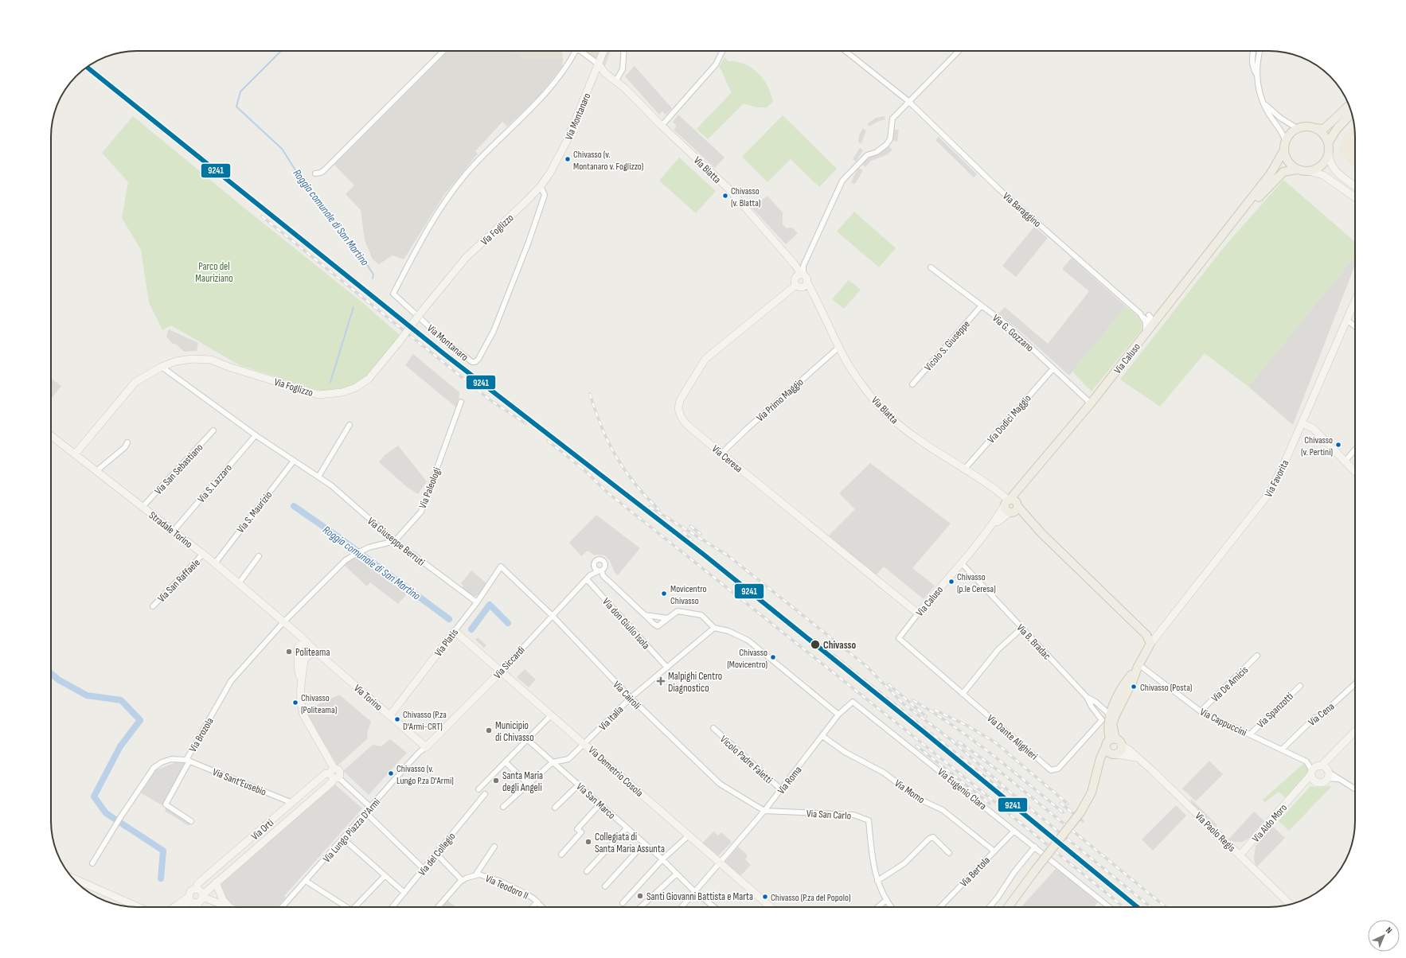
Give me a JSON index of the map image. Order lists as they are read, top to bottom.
{
  "streets": {
    "main road": ["Via Caluso"],
    "street": [
      "Via Montanaro",
      "Via Blatta",
      "Via Baraggino",
      "Via Foglizzo",
      "Via G. Gozzano",
      "Vicolo S. Giuseppe",
      "Via Primo Maggio",
      "Via Dodici Maggio",
      "Via Ceresa",
      "Via San Sebastiano",
      "Via Favorita",
      "Via S. Lazzaro",
      "Via Paleologi",
      "Via S. Maurizio",
      "Stradale Torino",
      "Via Giuseppe Berruti",
      "Via San Raffaele",
      "Via don Giulio Isola",
      "Via B. Bradac",
      "Via Platis",
      "Via Siccardi",
      "Via De Amicis",
      "Via Cairoli",
      "Via Torino",
      "Via Spanzotti",
      "Via Cena",
      "Via Italia",
      "Via Cappuccini",
      "Via Brozola",
      "Via Dante Alighieri",
      "Vicolo Padre Faletti",
      "Via Demetrio Cosola",
      "Via Roma",
      "Via Sant'Eusebio",
      "Via Eugenio Clara",
      "Via Momo",
      "Via San Marco",
      "Via San Carlo",
      "Via Aldo Moro",
      "Via Orti",
      "Via Lungo Piazza D'Armi",
      "Via Paolo Regis",
      "Via del Collegio",
      "Via Bertola",
      "Via Teodoro II"
    ]
  },
  "crossings": [
    ["Via Montanaro", "Via Blatta"],
    ["Via Montanaro", "Via Foglizzo"],
    ["Via Blatta", "Via Caluso"],
    ["Via Blatta", "Via Primo Maggio"],
    ["Via Blatta", "Via Dodici Maggio"],
    ["Via Blatta", "Via Ceresa"],
    ["Via Baraggino", "Via Caluso"],
    ["Via Foglizzo", "Stradale Torino"],
    ["Via Foglizzo", "Via Giuseppe Berruti"],
    ["Via G. Gozzano", "Vicolo S. Giuseppe"],
    ["Via G. Gozzano", "Via Caluso"],
    ["Via G. Gozzano", "Via Dodici Maggio"],
    ["Via Caluso", "Via Ceresa"],
    ["Via Caluso", "Via B. Bradac"],
    ["Via Caluso", "Via Dante Alighieri"],
    ["Via Primo Maggio", "Via Ceresa"],
    ["Via San Sebastiano", "Stradale Torino"],
    ["Via S. Lazzaro", "Stradale Torino"],
    ["Via S. Lazzaro", "Via Giuseppe Berruti"],
    ["Via Paleologi", "Via Giuseppe Berruti"],
    ["Via S. Maurizio", "Stradale Torino"],
    ["Via S. Maurizio", "Via Giuseppe Berruti"],
    ["Stradale Torino", "Via San Raffaele"],
    ["Stradale Torino", "Via Torino"],
    ["Stradale Torino", "Via Brozola"],
    ["Via Giuseppe Berruti", "Via Platis"],
    ["Via don Giulio Isola", "Via Siccardi"],
    ["Via don Giulio Isola", "Via Italia"],
    ["Via B. Bradac", "Via Dante Alighieri"],
    ["Via Platis", "Via Cairoli"],
    ["Via Platis", "Via Torino"],
    ["Via Platis", "Via Demetrio Cosola"],
    ["Via Siccardi", "Via Cairoli"],
    ["Via Siccardi", "Via Torino"],
    ["Via Siccardi", "Via Demetrio Cosola"],
    ["Via Siccardi", "Via Lungo Piazza D'Armi"],
    ["Via De Amicis", "Via Cappuccini"],
    ["Via Cairoli", "Via Italia"],
    ["Via Cairoli", "Via Roma"],
    ["Via Cairoli", "Via San Carlo"],
    ["Via Torino", "Via Lungo Piazza D'Armi"],
    ["Via Spanzotti", "Via Cappuccini"],
    ["Via Cena", "Via Cappuccini"],
    ["Via Italia", "Via Demetrio Cosola"],
    ["Via Italia", "Via San Marco"],
    ["Via Cappuccini", "Via Aldo Moro"],
    ["Via Brozola", "Via Sant'Eusebio"],
    ["Vicolo Padre Faletti", "Via Roma"],
    ["Via Demetrio Cosola", "Via Roma"],
    ["Via Roma", "Via Eugenio Clara"],
    ["Via Roma", "Via Momo"],
    ["Via Roma", "Via San Carlo"],
    ["Via Sant'Eusebio", "Via Orti"],
    ["Via Eugenio Clara", "Via Bertola"],
    ["Via Momo", "Via Bertola"],
    ["Via Aldo Moro", "Via Paolo Regis"]
  ],
  "water": ["Roggia comunale di San Martino"],
  "parks": ["Parco del Mauriziano"],
  "places": {
    "other": [
      "Chivasso (v. Montanaro v. Foglizzo)",
      "Chivasso (v. Blatta)",
      "Chivasso (v. Pertini)",
      "Chivasso (p.le Ceresa)",
      "Movicentro Chivasso",
      "Chivasso",
      "Politeama",
      "Chivasso (Movicentro)",
      "Chivasso (Posta)",
      "Chivasso (Politeama)",
      "Chivasso (P.za D'Armi-CRT)",
      "Municipio di Chivasso",
      "Chivasso (v. Lungo P.za D'Armi)",
      "Santa Maria degli Angeli",
      "Collegiata di Santa Maria Assunta",
      "Santi Giovanni Battista e Marta",
      "Chivasso (P.za del Popolo)"
    ],
    "health": ["Malpighi Centro Diagnostico"]
  },
  "lines": ["transit line 9241"],
  "north": "top right"
}
